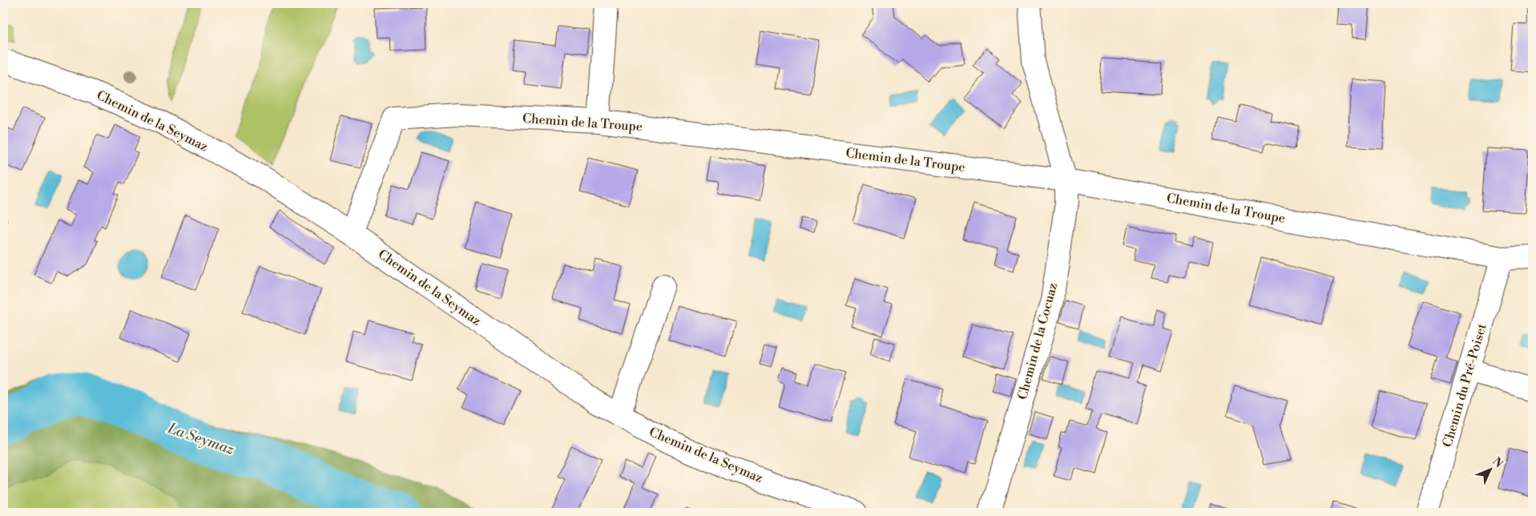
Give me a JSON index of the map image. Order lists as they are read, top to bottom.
{
  "streets": {
    "street": [
      "Chemin de la Seymaz",
      "Chemin de la Troupe",
      "Chemin de la Cocuaz",
      "Chemin du Pré-Poiset"
    ]
  },
  "crossings": [
    ["Chemin de la Seymaz", "Chemin de la Troupe"],
    ["Chemin de la Troupe", "Chemin de la Cocuaz"],
    ["Chemin de la Troupe", "Chemin du Pré-Poiset"]
  ],
  "water": ["La Seymaz"],
  "north": "top right"
}
